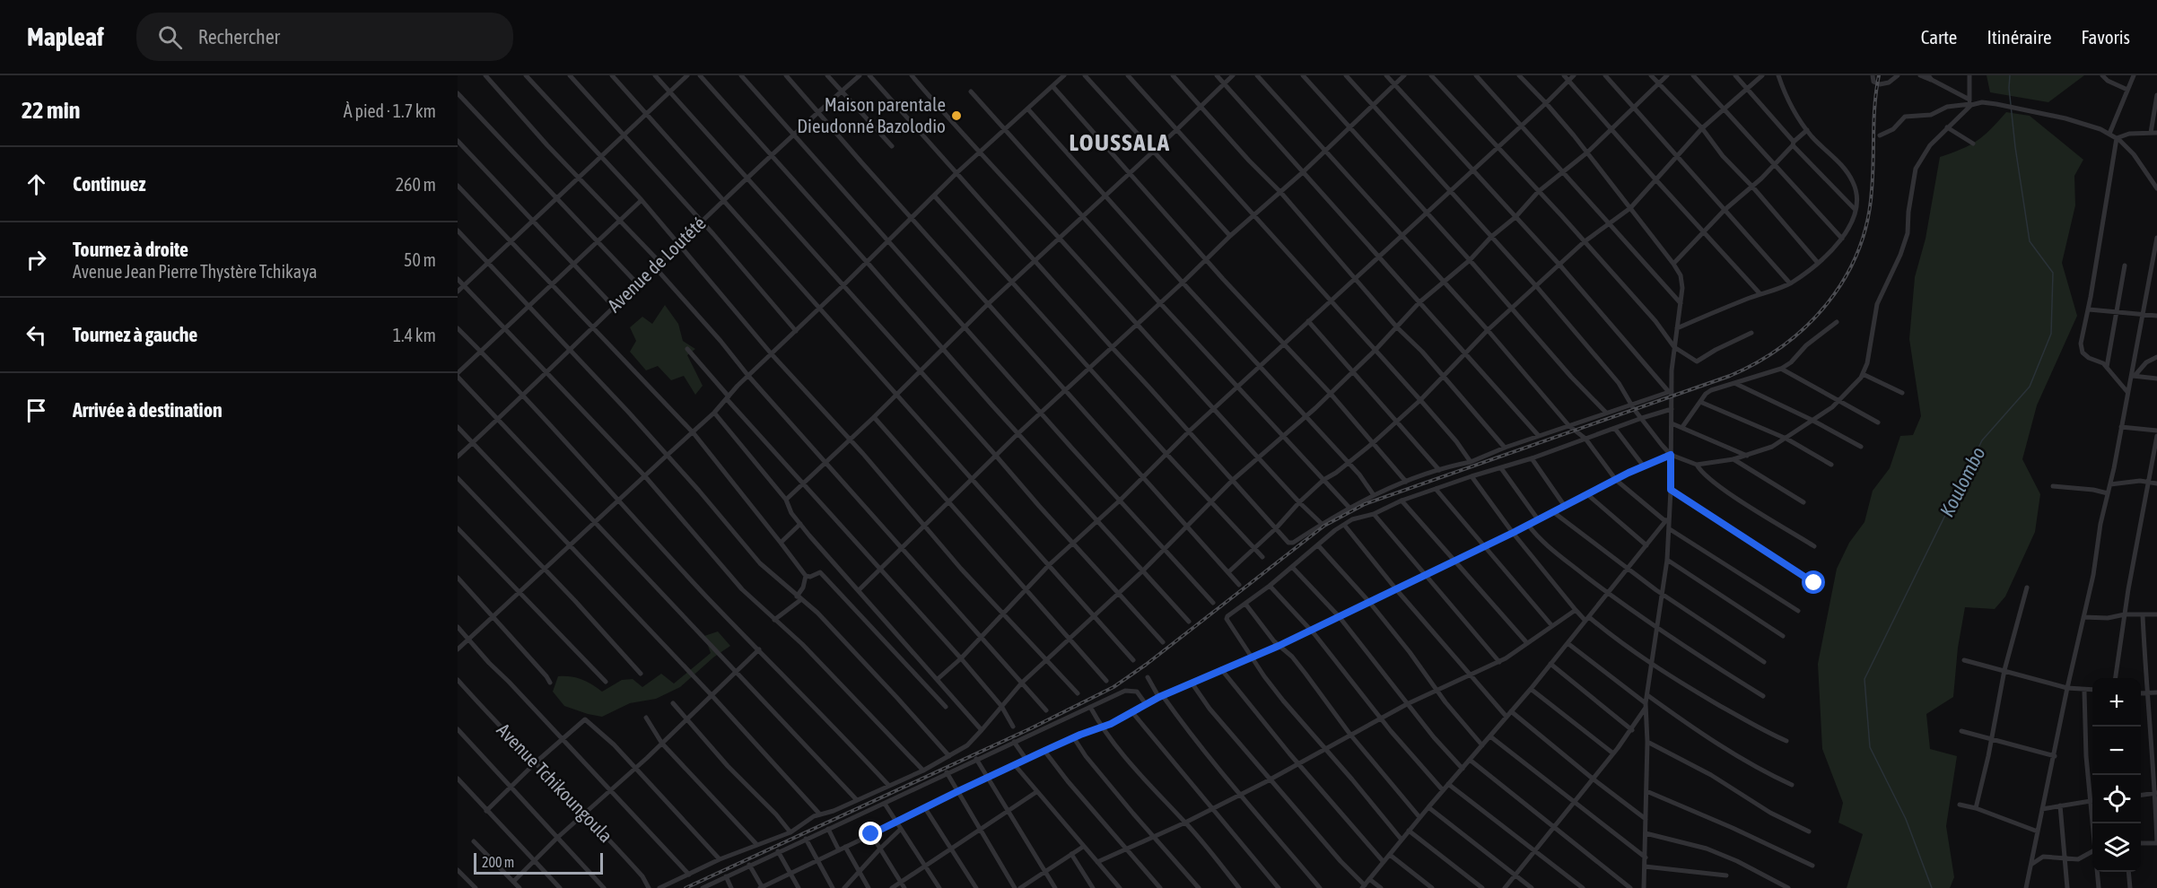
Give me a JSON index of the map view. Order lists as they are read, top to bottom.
{
  "streets": {
    "street": ["Avenue de Loutété", "Avenue Tchikoungoula"]
  },
  "districts": ["LOUSSALA"],
  "water": ["Koulombo"],
  "places": ["Maison parentale Dieudonné Bazolodio"],
  "scale_bar": "200 m",
  "page": {
    "header": "Mapleaf",
    "search": "Rechercher",
    "nav": ["Carte", "Itinéraire", "Favoris"],
    "heading": ["22 min", "À pied · 1.7 km"],
    "list": [
      ["Continuez", "260 m"],
      ["Tournez à droite", "Avenue Jean Pierre Thystère Tchikaya", "50 m"],
      ["Tournez à gauche", "1.4 km"],
      "Arrivée à destination"
    ],
    "map_buttons": ["+", "−"],
    "scale": "200 m"
  }
}
